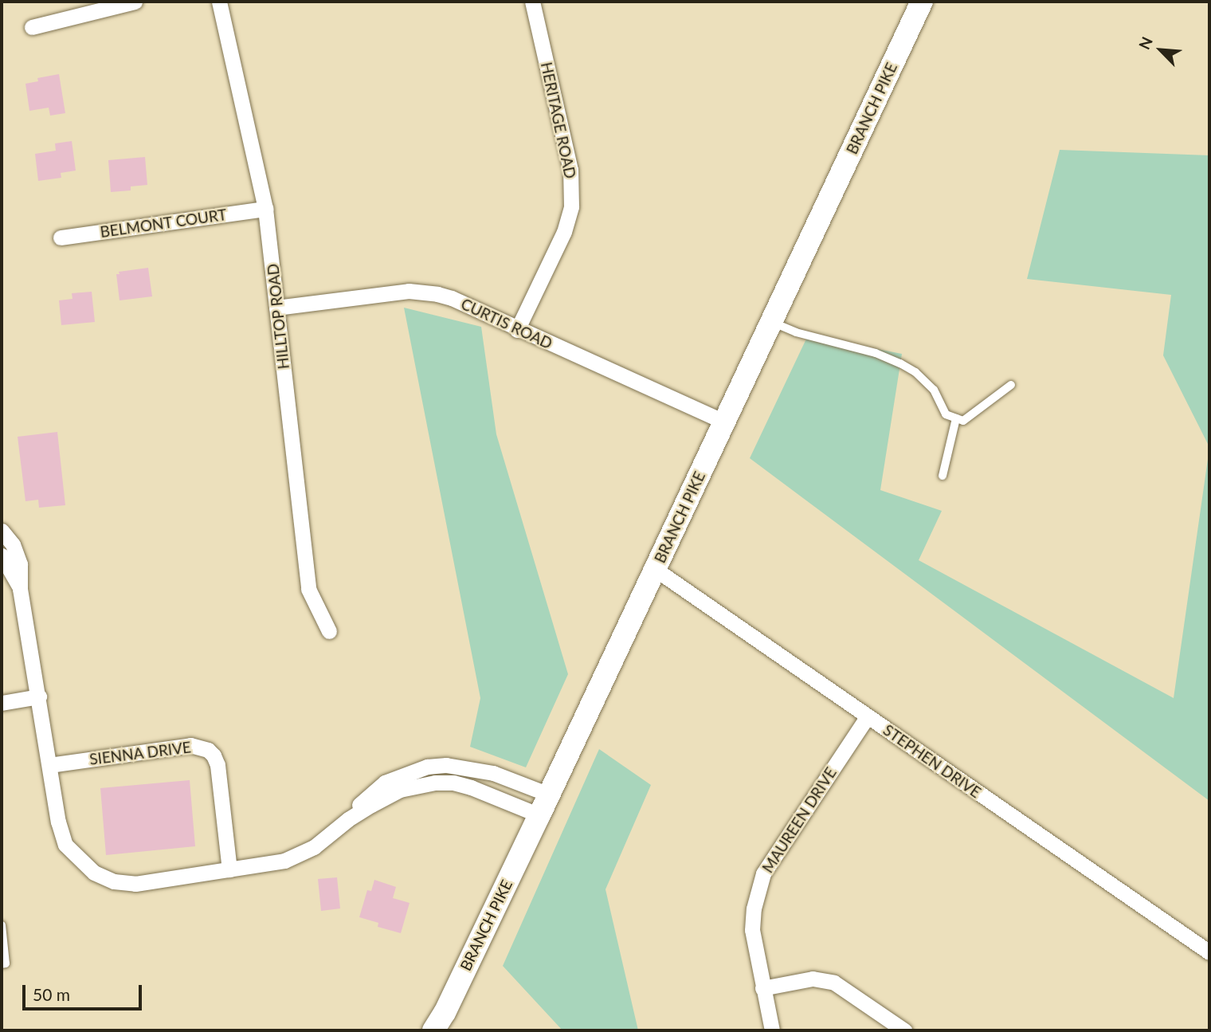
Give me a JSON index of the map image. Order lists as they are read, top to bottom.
{
  "streets": {
    "street": [
      "BRANCH PIKE",
      "HERITAGE ROAD",
      "BELMONT COURT",
      "HILLTOP ROAD",
      "CURTIS ROAD",
      "SIENNA DRIVE",
      "STEPHEN DRIVE",
      "MAUREEN DRIVE"
    ]
  },
  "crossings": [
    ["BRANCH PIKE", "CURTIS ROAD"],
    ["BRANCH PIKE", "STEPHEN DRIVE"],
    ["HERITAGE ROAD", "CURTIS ROAD"],
    ["BELMONT COURT", "HILLTOP ROAD"],
    ["HILLTOP ROAD", "CURTIS ROAD"],
    ["STEPHEN DRIVE", "MAUREEN DRIVE"]
  ],
  "scale_bar": "50 m",
  "north": "top left"
}
